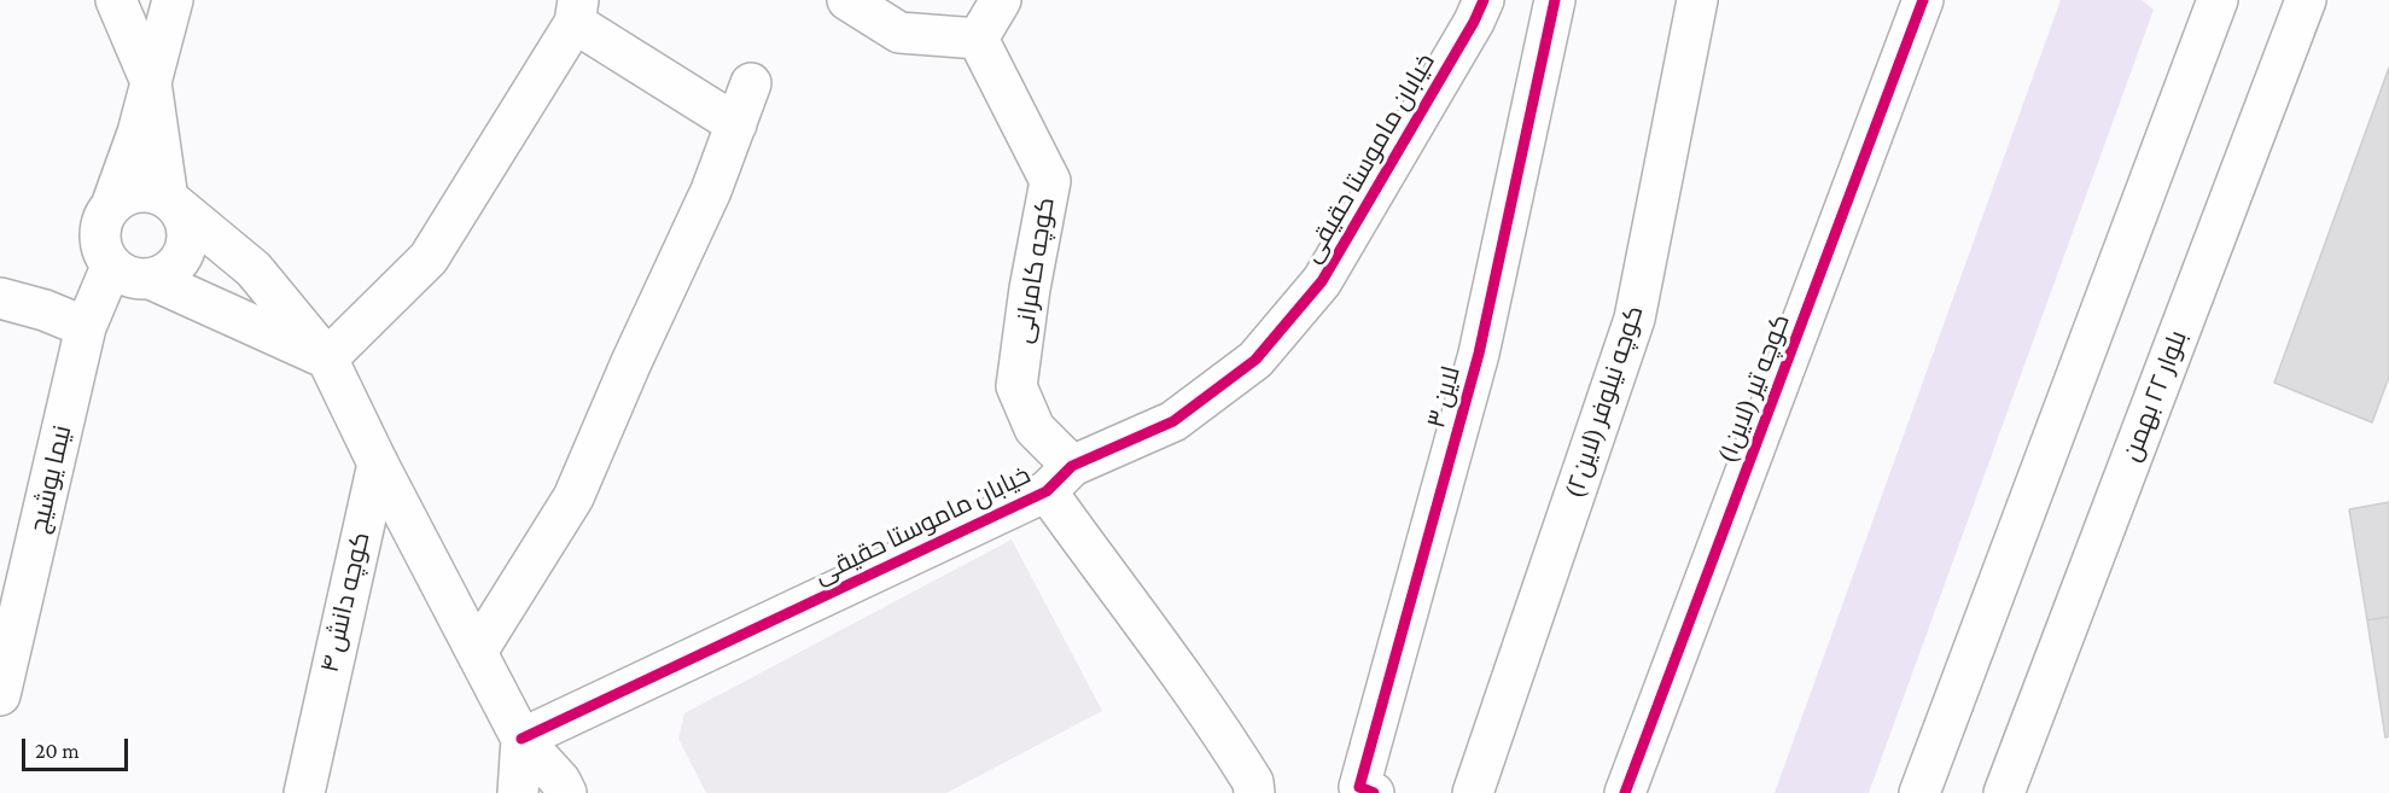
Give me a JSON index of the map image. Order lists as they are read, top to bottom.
{
  "streets": {
    "street": [
      "خیابان ماموستا حقیقی",
      "کوچه کامرانی",
      "کوچه تیر (لاین۱)",
      "بلوار ۲۲ بهمن",
      "لاین ۳",
      "کوچه نیلوفر (لاین۲)",
      "نیما یوشیج",
      "کوچه دانش ۴"
    ]
  },
  "crossings": [
    ["خیابان ماموستا حقیقی", "کوچه کامرانی"]
  ],
  "scale_bar": "20 m"
}
